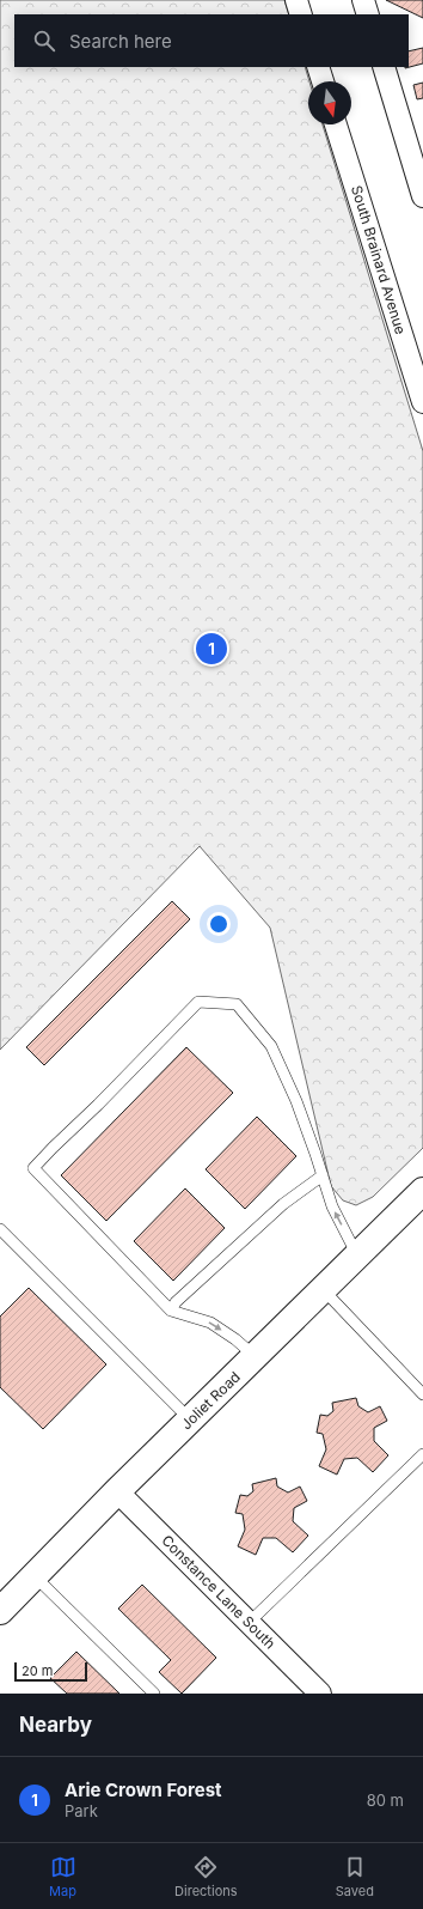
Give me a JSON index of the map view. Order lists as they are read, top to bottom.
{
  "streets": {
    "main road": ["Joliet Road"],
    "street": ["South Brainard Avenue", "Constance Lane South"]
  },
  "crossings": [
    ["Joliet Road", "Constance Lane South"]
  ],
  "scale_bar": "20 m",
  "north": "bottom",
  "page": {
    "search": "Search here",
    "pins": "1",
    "scale": "20 m",
    "heading": "Nearby",
    "list": [
      {
        "mark": "1",
        "name": "Arie Crown Forest",
        "note": "Park",
        "value": "80 m"
      }
    ],
    "nav": ["Map", "Directions", "Saved"]
  }
}
